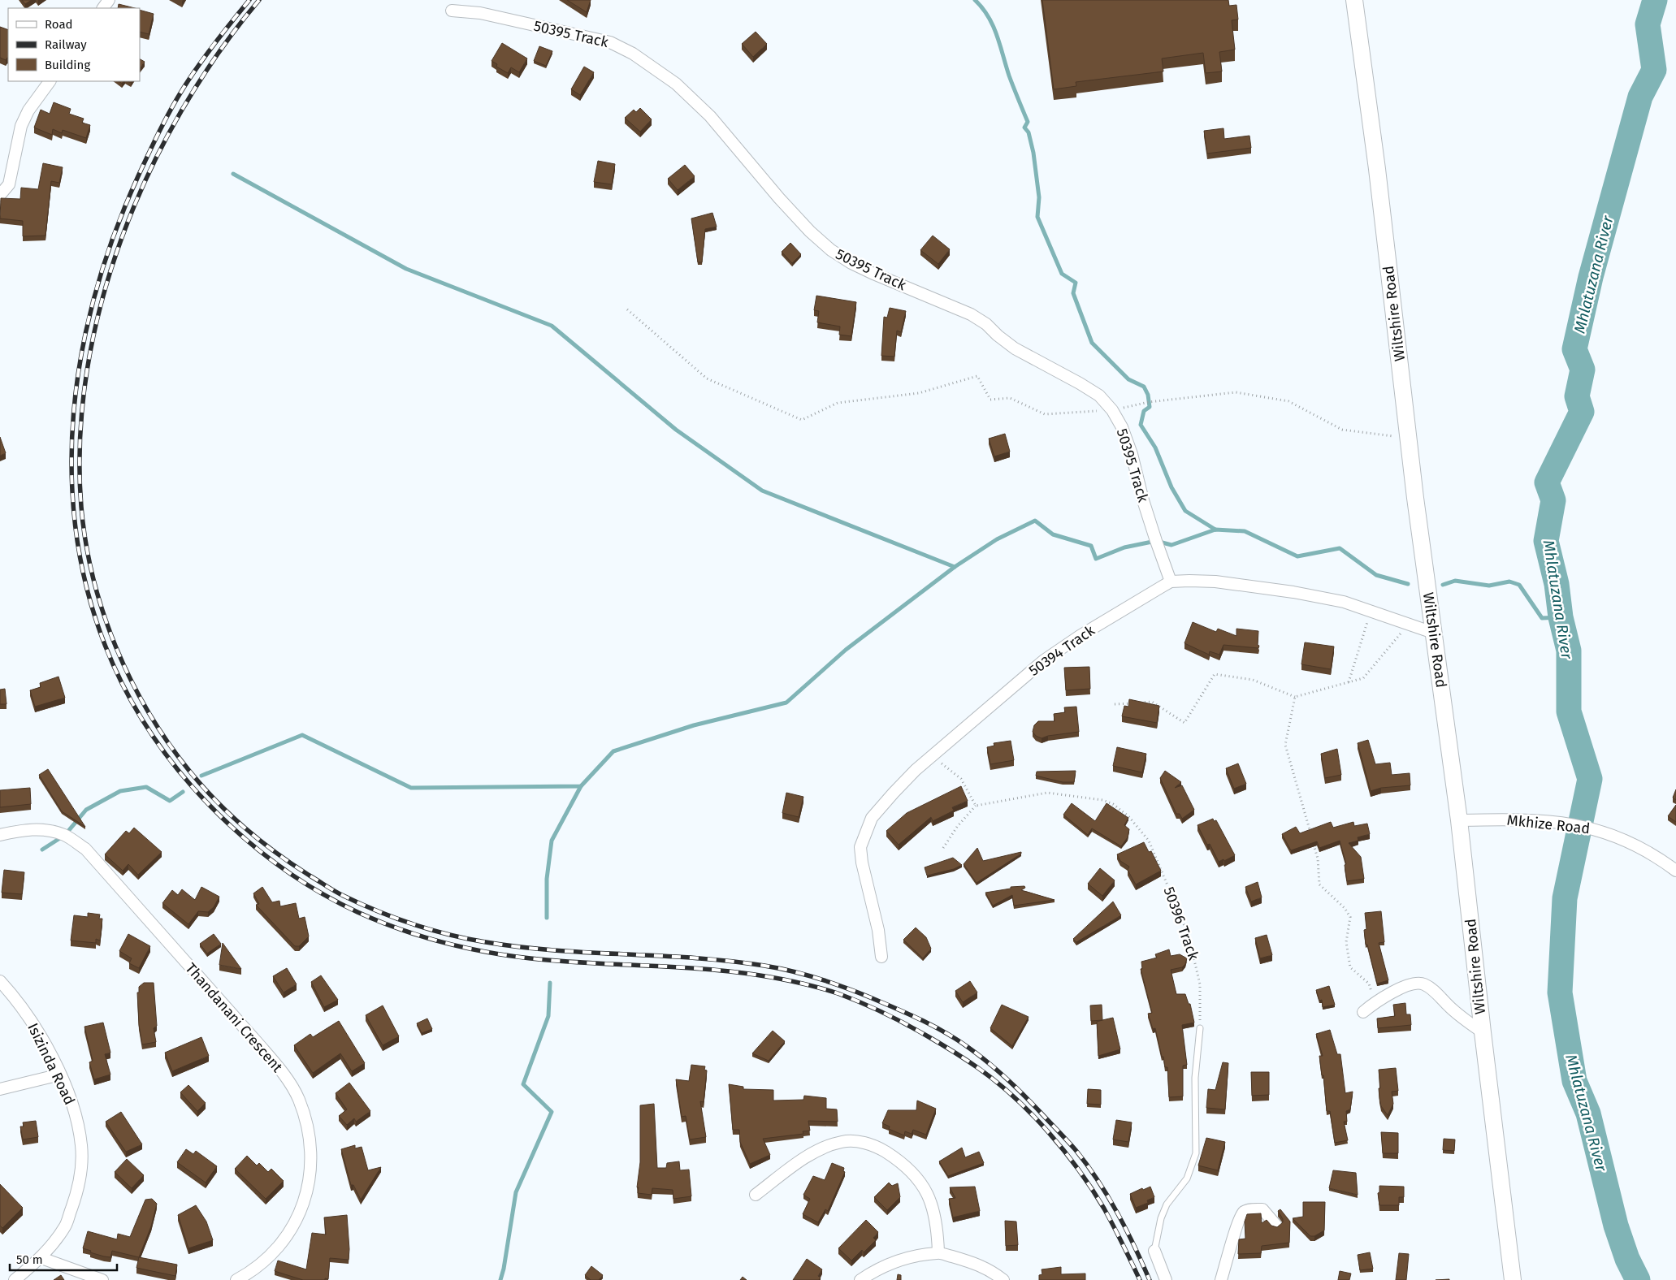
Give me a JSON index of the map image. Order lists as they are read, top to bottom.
{
  "streets": {
    "street": [
      "50395 Track",
      "Wiltshire Road",
      "50394 Track",
      "Mkhize Road",
      "Thandanani Crescent",
      "Isizinda Road"
    ],
    "path": ["50396 Track"]
  },
  "crossings": [
    ["50395 Track", "50394 Track"],
    ["Wiltshire Road", "Mkhize Road"]
  ],
  "water": ["Mhlatuzana River"],
  "legend": ["Road", "Railway", "Building"],
  "scale_bar": "50 m"
}
